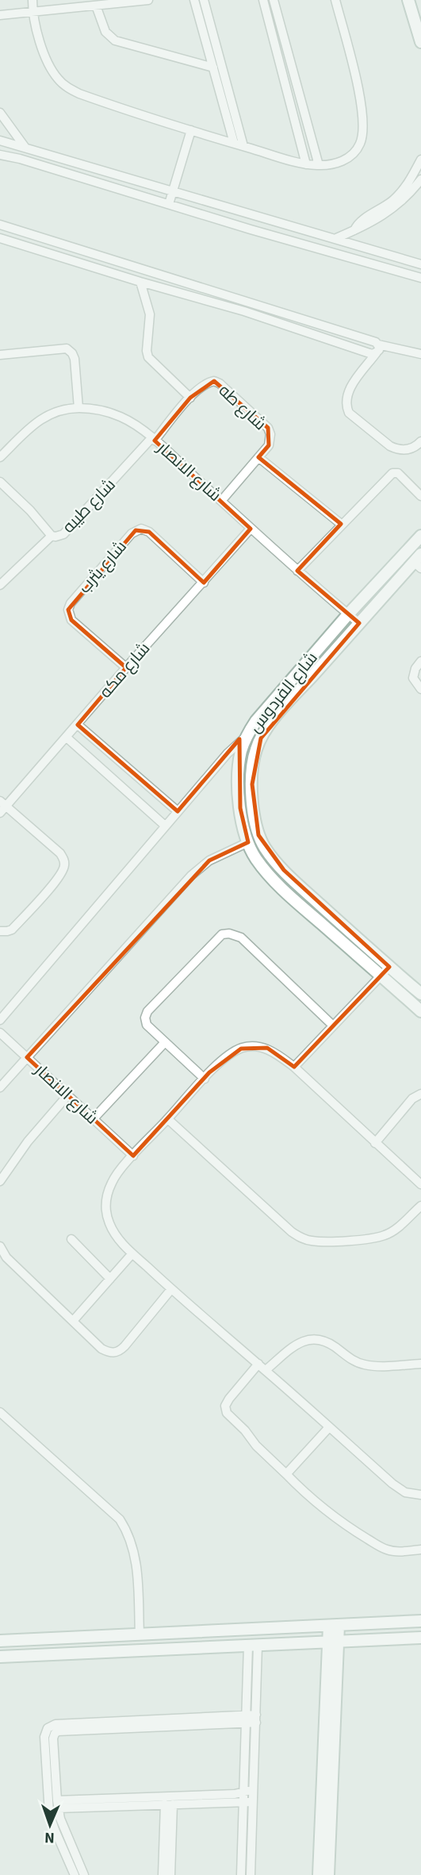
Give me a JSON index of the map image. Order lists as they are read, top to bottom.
{
  "streets": {
    "street": [
      "شارع طه",
      "شارع الانصار",
      "شارع طيبه",
      "شارع يثرب",
      "شارع مكه",
      "شارع الفردوس"
    ]
  },
  "crossings": [
    ["شارع طه", "شارع الانصار"],
    ["شارع طه", "شارع طيبه"],
    ["شارع الانصار", "شارع طيبه"],
    ["شارع الانصار", "شارع مكه"],
    ["شارع الانصار", "شارع الفردوس"],
    ["شارع يثرب", "شارع مكه"]
  ],
  "north": "bottom"
}
